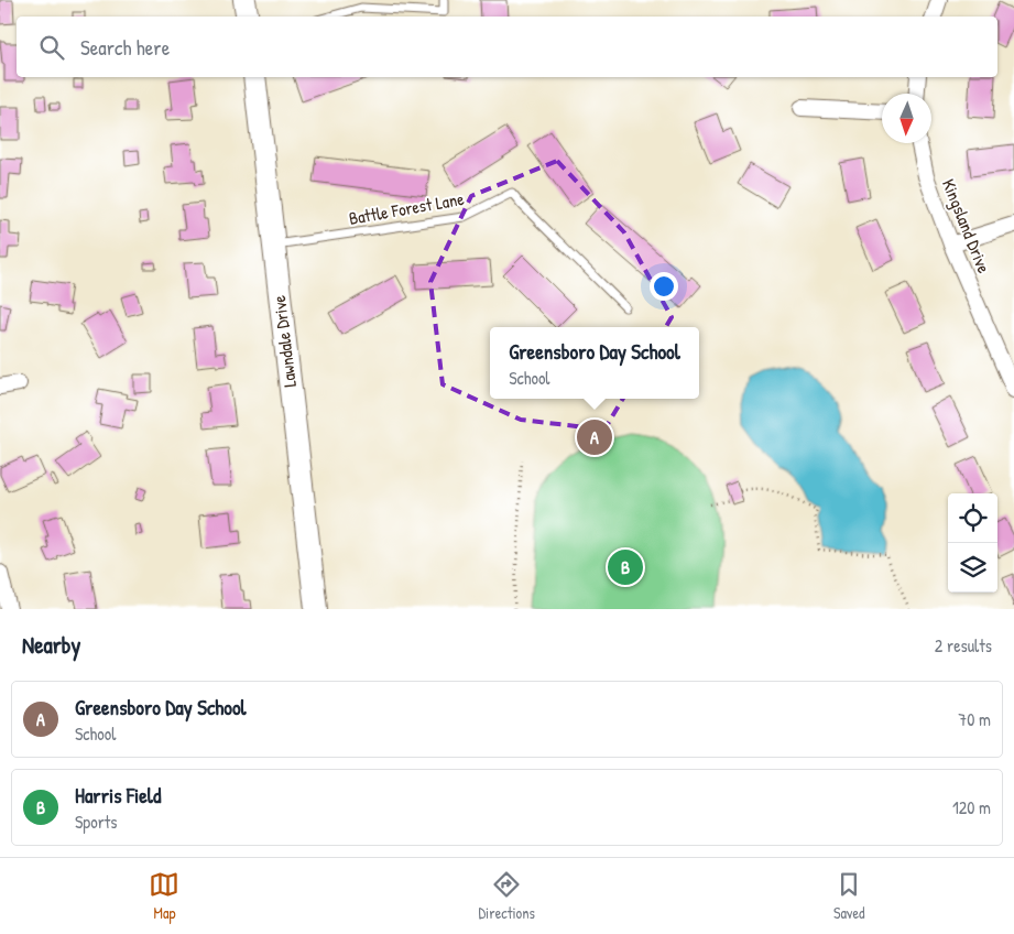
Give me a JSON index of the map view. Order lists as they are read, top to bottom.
{
  "streets": {
    "main road": ["Lawndale Drive"],
    "street": ["Kingsland Drive"],
    "lane": ["Battle Forest Lane"]
  },
  "crossings": [
    ["Battle Forest Lane", "Lawndale Drive"]
  ],
  "north": "bottom",
  "page": {
    "search": "Search here",
    "popup": ["Greensboro Day School", "School"],
    "pins": ["A", "B"],
    "heading": ["Nearby", "2 results"],
    "list": [
      {
        "mark": "A",
        "name": "Greensboro Day School",
        "note": "School",
        "value": "70 m"
      },
      {
        "mark": "B",
        "name": "Harris Field",
        "note": "Sports",
        "value": "120 m"
      }
    ],
    "nav": ["Map", "Directions", "Saved"]
  }
}
